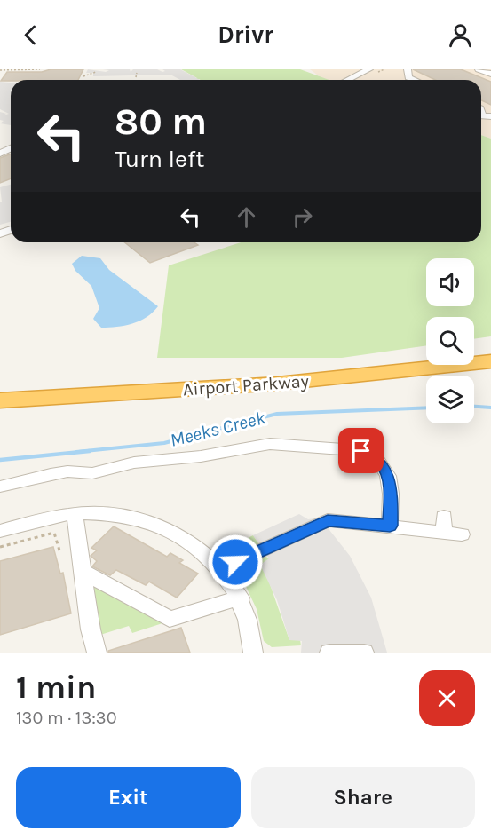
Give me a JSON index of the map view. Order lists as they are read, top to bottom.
{
  "streets": {
    "highway": ["Airport Parkway"]
  },
  "water": ["Meeks Creek"],
  "page": {
    "header": "Drivr",
    "turn": ["80 m", "Turn left"],
    "heading": ["1 min", "130 m · 13:30"],
    "buttons": ["Exit", "Share"]
  }
}
